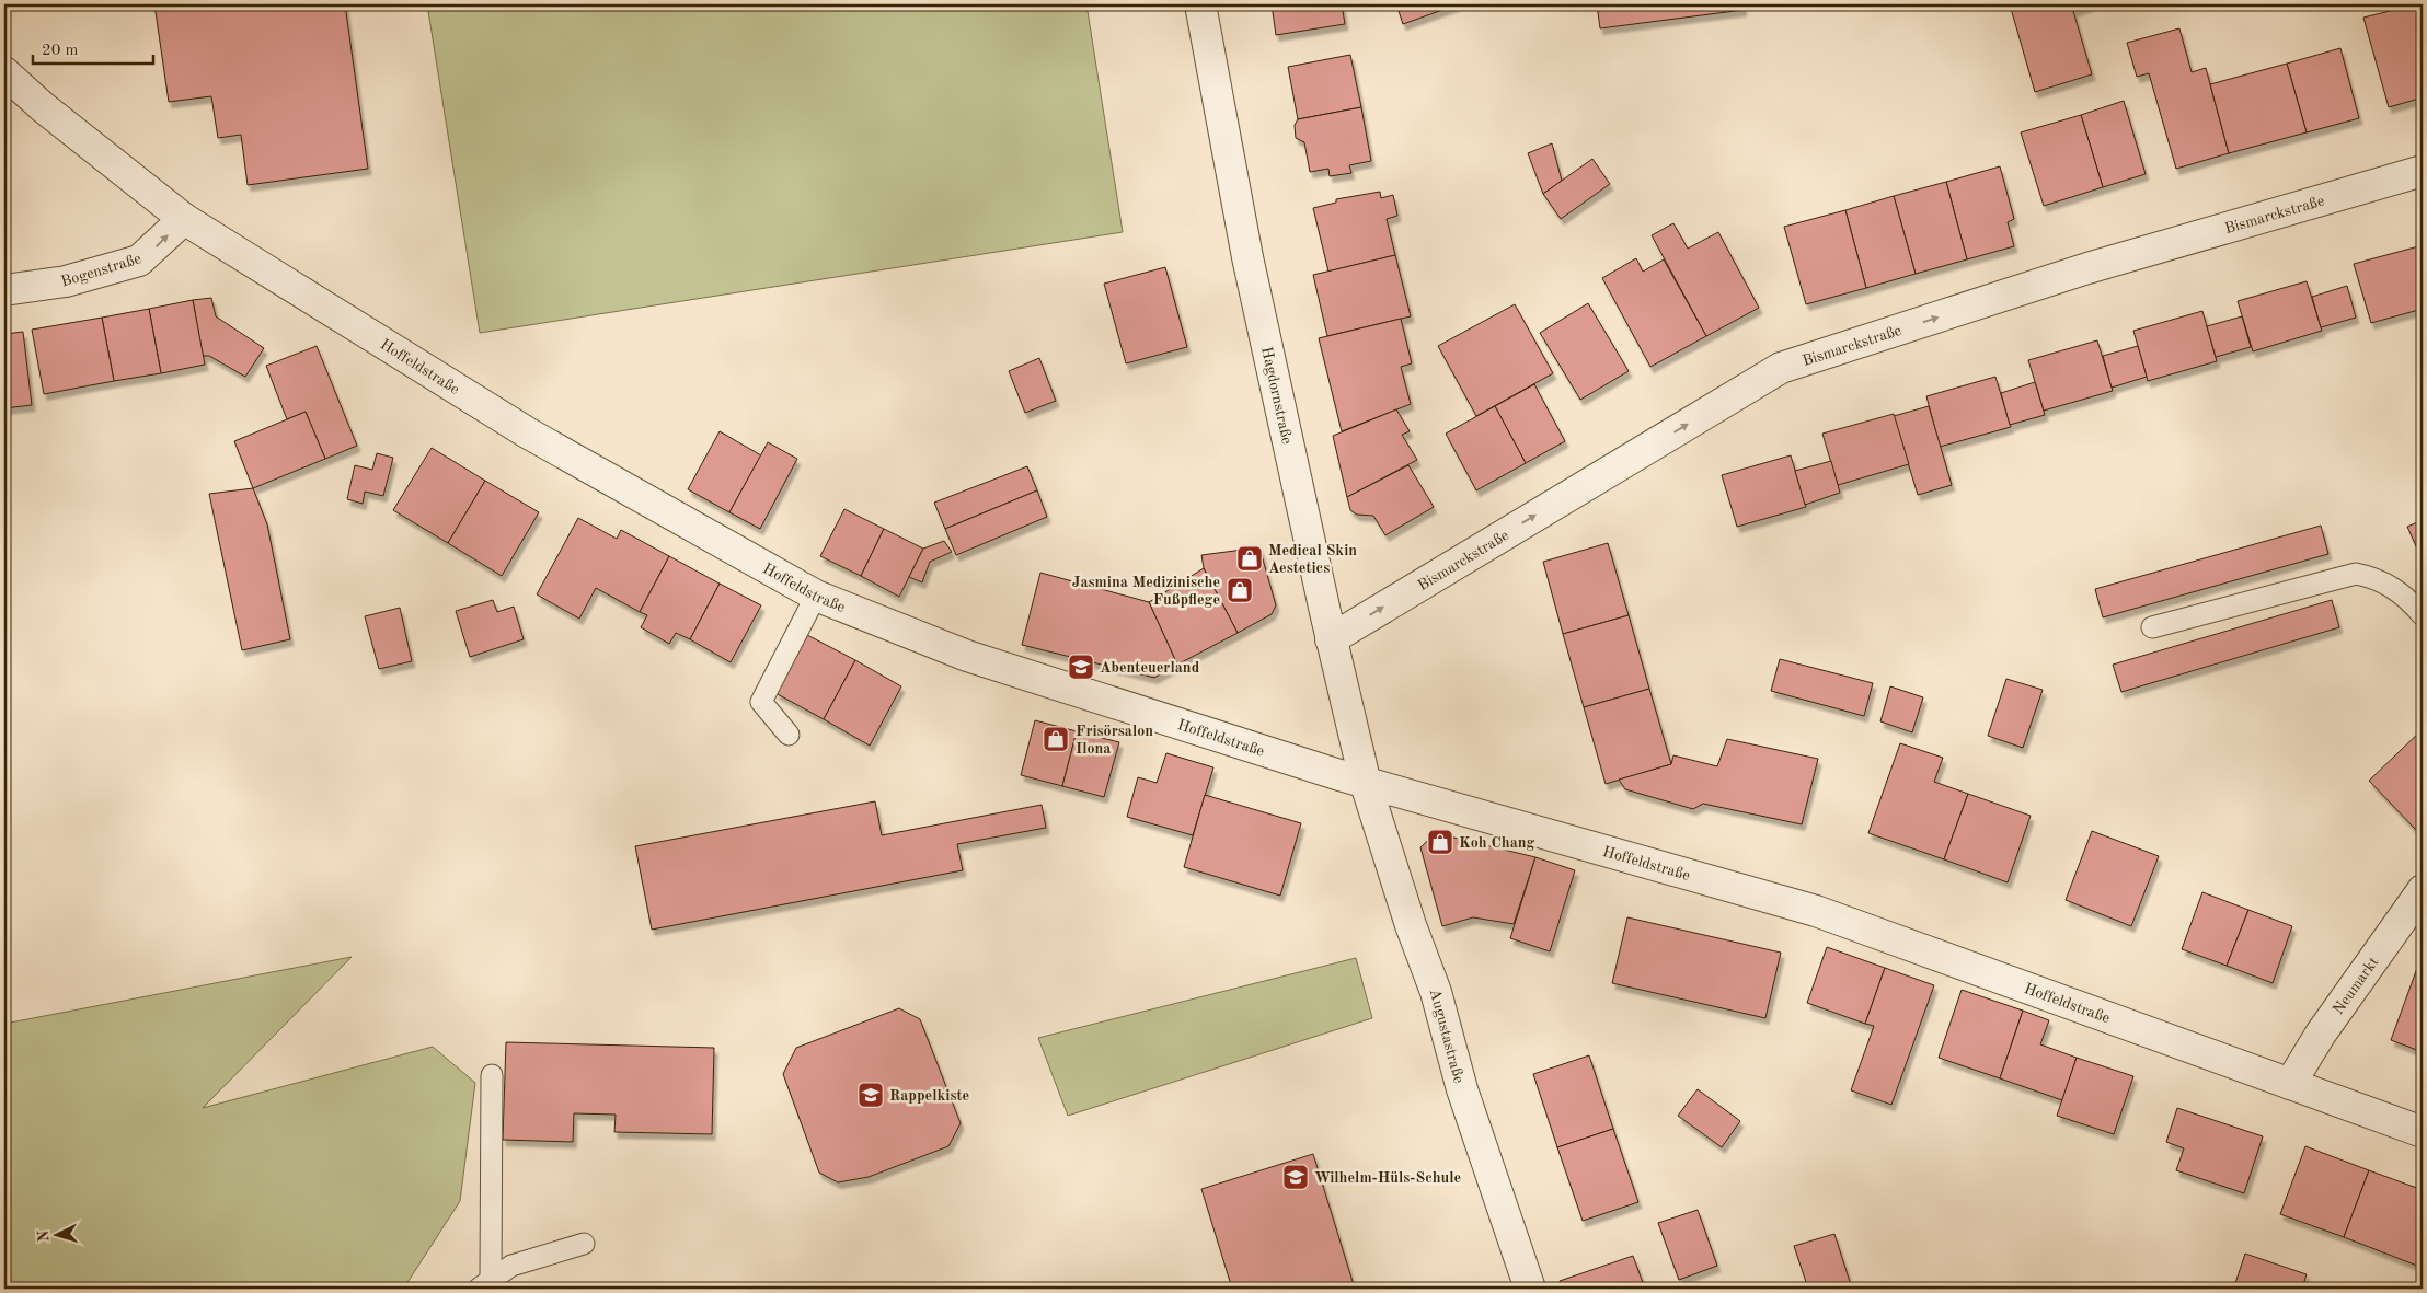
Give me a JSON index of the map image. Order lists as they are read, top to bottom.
{
  "streets": {
    "street": [
      "Bismarckstraße",
      "Bogenstraße",
      "Hoffeldstraße",
      "Hagdornstraße",
      "Neumarkt",
      "Augustastraße"
    ]
  },
  "crossings": [
    ["Bismarckstraße", "Hagdornstraße"],
    ["Bogenstraße", "Hoffeldstraße"],
    ["Hoffeldstraße", "Hagdornstraße"],
    ["Hoffeldstraße", "Neumarkt"],
    ["Hoffeldstraße", "Augustastraße"],
    ["Hagdornstraße", "Augustastraße"]
  ],
  "one_way": ["Bismarckstraße", "Bogenstraße"],
  "places": {
    "shop": [
      "Medical Skin Aestetics",
      "Jasmina Medizinische Fußpflege",
      "Frisörsalon Ilona",
      "Koh Chang"
    ],
    "school or university": ["Abenteuerland", "Rappelkiste", "Wilhelm-Hüls-Schule"]
  },
  "scale_bar": "20 m",
  "north": "left"
}
